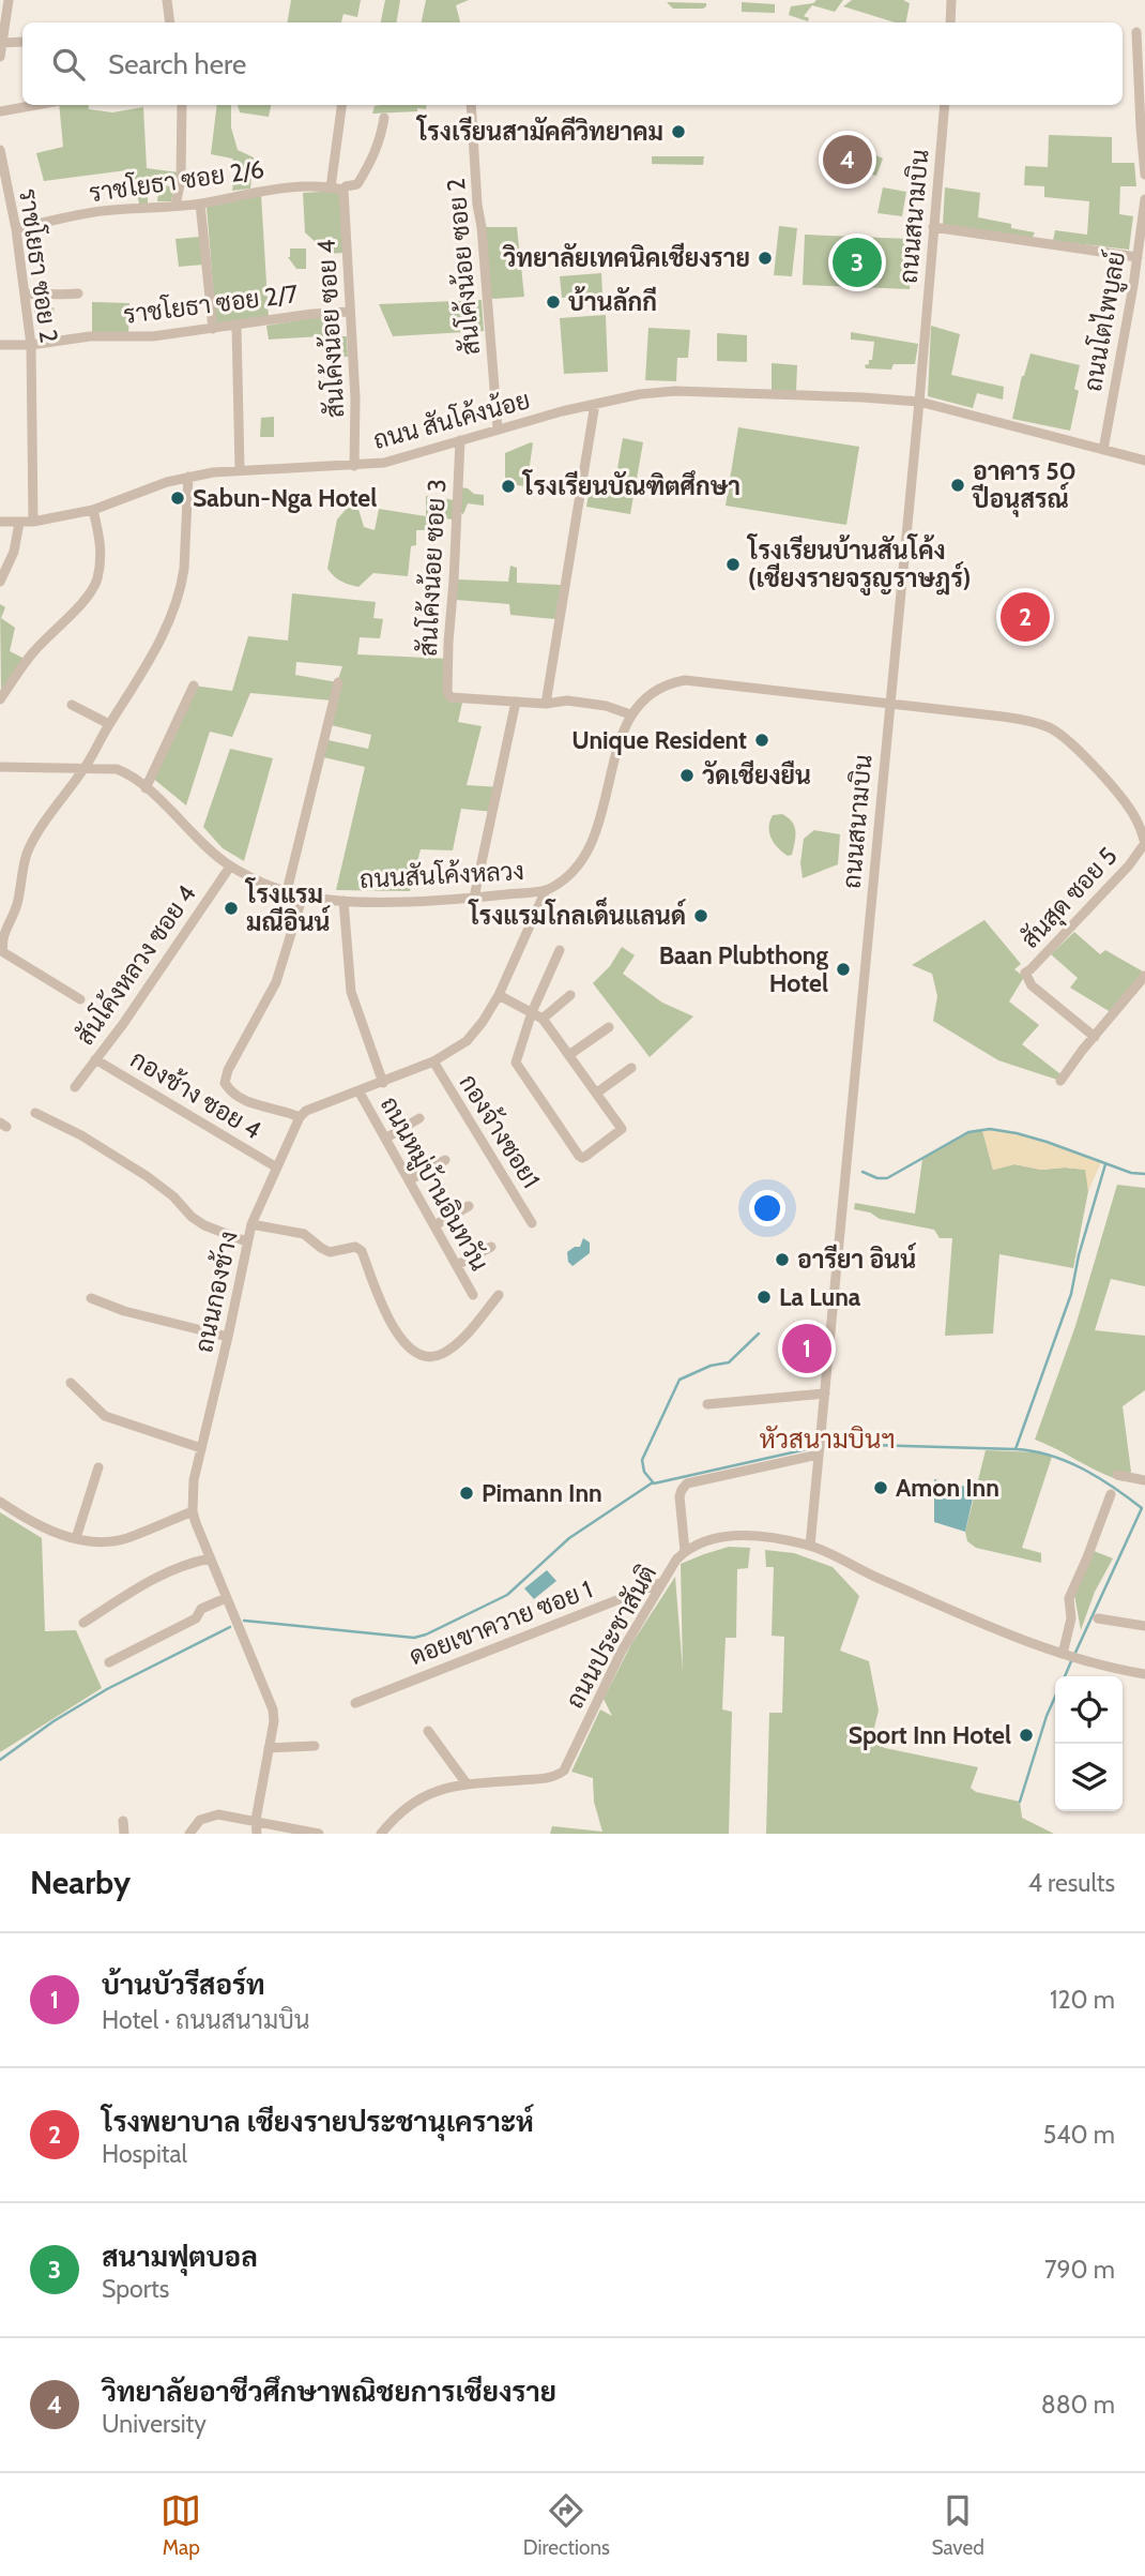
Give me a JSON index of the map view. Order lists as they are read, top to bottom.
{
  "streets": {
    "street": [
      "ราชโยธา ซอย 2/6",
      "ถนนสนามบิน",
      "ราชโยธา ซอย 2",
      "สันโค้งน้อย ซอย 2",
      "ราชโยธา ซอย 2/7",
      "ถนนโตไพบูลย์",
      "สันโค้งน้อย ซอย 4",
      "ถนน สันโค้งน้อย",
      "สันโค้งน้อย ซอย 3",
      "ถนนสันโค้งหลวง",
      "สันสุด ซอย 5",
      "สันโค้งหลวง ซอย 4",
      "กองช้าง ซอย 4",
      "กองจ้างซอย1",
      "ถนนหมู่บ้านอินทวัน",
      "ถนนกองช้าง",
      "ดอยเขาควาย ซอย 1",
      "ถนนประชาสันติ"
    ]
  },
  "crossings": [
    ["ราชโยธา ซอย 2/6", "ราชโยธา ซอย 2"],
    ["ราชโยธา ซอย 2/6", "สันโค้งน้อย ซอย 4"],
    ["ถนนสนามบิน", "ถนน สันโค้งน้อย"],
    ["ถนนสนามบิน", "ถนนสันโค้งหลวง"],
    ["ถนนสนามบิน", "ถนนประชาสันติ"],
    ["ราชโยธา ซอย 2", "ราชโยธา ซอย 2/7"],
    ["ราชโยธา ซอย 2", "ถนน สันโค้งน้อย"],
    ["สันโค้งน้อย ซอย 2", "ถนน สันโค้งน้อย"],
    ["ราชโยธา ซอย 2/7", "สันโค้งน้อย ซอย 4"],
    ["ถนนโตไพบูลย์", "ถนน สันโค้งน้อย"],
    ["สันโค้งน้อย ซอย 4", "ถนน สันโค้งน้อย"],
    ["ถนน สันโค้งน้อย", "สันโค้งน้อย ซอย 3"],
    ["ถนนสันโค้งหลวง", "สันสุด ซอย 5"],
    ["ถนนสันโค้งหลวง", "สันโค้งหลวง ซอย 4"],
    ["สันโค้งหลวง ซอย 4", "กองช้าง ซอย 4"],
    ["กองช้าง ซอย 4", "ถนนกองช้าง"],
    ["ดอยเขาควาย ซอย 1", "ถนนประชาสันติ"]
  ],
  "districts": ["หัวสนามบินฯ"],
  "places": [
    "โรงเรียนสามัคคีวิทยาคม",
    "วิทยาลัยเทคนิคเชียงราย",
    "บ้านลักกี",
    "อาคาร 50 ปีอนุสรณ์",
    "โรงเรียนบัณฑิตศึกษา",
    "Sabun-Nga Hotel",
    "โรงเรียนบ้านสันโค้ง (เชียงรายจรูญราษฎร์)",
    "Unique Resident",
    "วัดเชียงยืน",
    "โรงแรม มณีอินน์",
    "โรงแรมโกลเด็นแลนด์",
    "Baan Plubthong Hotel",
    "อารียา อินน์",
    "La Luna",
    "Amon Inn",
    "Pimann Inn",
    "Sport Inn Hotel"
  ],
  "page": {
    "search": "Search here",
    "pins": [
      "4",
      "3",
      "2",
      "1"
    ],
    "heading": ["Nearby", "4 results"],
    "list": [
      {
        "mark": "1",
        "name": "บ้านบัวรีสอร์ท",
        "note": "Hotel · ถนนสนามบิน",
        "value": "120 m"
      },
      {
        "mark": "2",
        "name": "โรงพยาบาล เชียงรายประชานุเคราะห์",
        "note": "Hospital",
        "value": "540 m"
      },
      {
        "mark": "3",
        "name": "สนามฟุตบอล",
        "note": "Sports",
        "value": "790 m"
      },
      {
        "mark": "4",
        "name": "วิทยาลัยอาชีวศึกษาพณิชยการเชียงราย",
        "note": "University",
        "value": "880 m"
      }
    ],
    "nav": ["Map", "Directions", "Saved"]
  }
}
